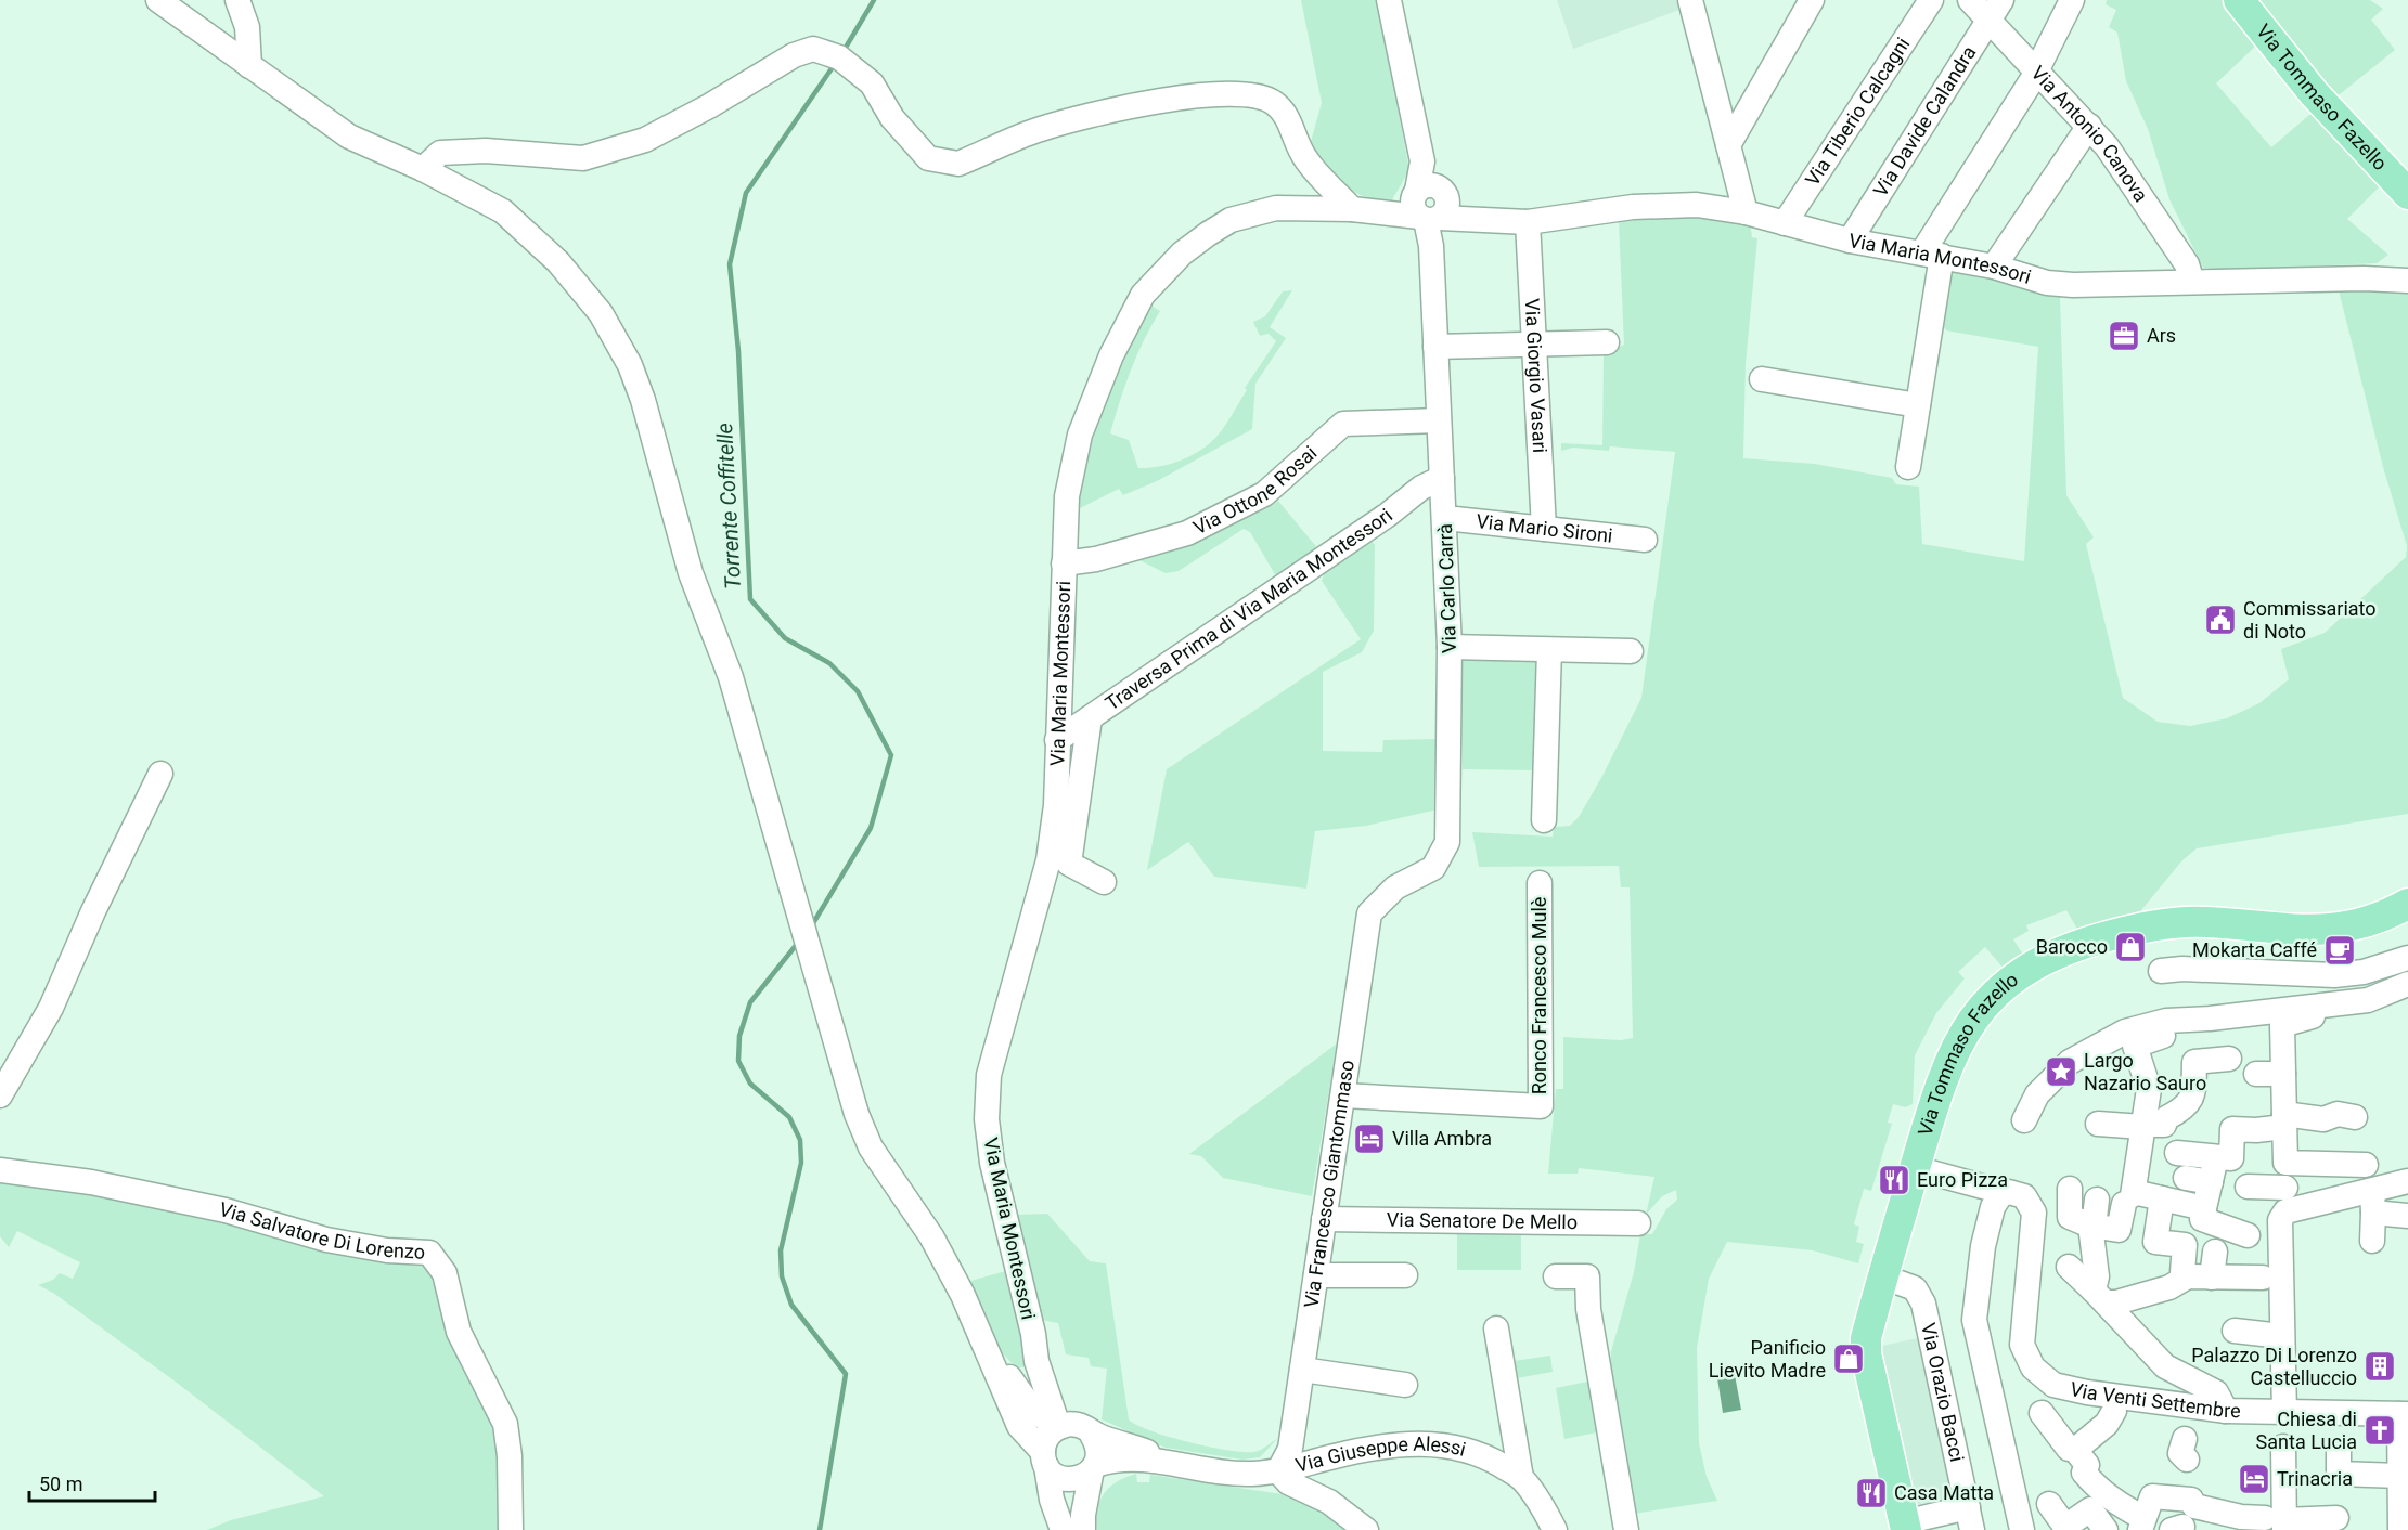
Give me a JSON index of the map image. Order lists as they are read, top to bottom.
{
  "streets": {
    "main road": ["Via Tommaso Fazello"],
    "street": [
      "Via Tiberio Calcagni",
      "Via Davide Calandra",
      "Via Antonio Canova",
      "Via Maria Montessori",
      "Via Giorgio Vasari",
      "Via Ottone Rosai",
      "Via Mario Sironi",
      "Via Carlo Carrà",
      "Traversa Prima di Via Maria Montessori",
      "Ronco Francesco Mulè",
      "Via Francesco Giantommaso",
      "Via Senatore De Mello",
      "Via Salvatore Di Lorenzo",
      "Via Orazio Bacci",
      "Via Venti Settembre",
      "Via Giuseppe Alessi"
    ]
  },
  "crossings": [
    ["Via Tommaso Fazello", "Via Orazio Bacci"],
    ["Via Tiberio Calcagni", "Via Maria Montessori"],
    ["Via Davide Calandra", "Via Antonio Canova"],
    ["Via Davide Calandra", "Via Maria Montessori"],
    ["Via Antonio Canova", "Via Maria Montessori"],
    ["Via Maria Montessori", "Via Giorgio Vasari"],
    ["Via Maria Montessori", "Via Ottone Rosai"],
    ["Via Maria Montessori", "Via Carlo Carrà"],
    ["Via Maria Montessori", "Traversa Prima di Via Maria Montessori"],
    ["Via Giorgio Vasari", "Via Mario Sironi"],
    ["Via Ottone Rosai", "Via Carlo Carrà"],
    ["Via Mario Sironi", "Via Carlo Carrà"],
    ["Via Carlo Carrà", "Traversa Prima di Via Maria Montessori"],
    ["Via Carlo Carrà", "Via Francesco Giantommaso"],
    ["Ronco Francesco Mulè", "Via Francesco Giantommaso"],
    ["Via Francesco Giantommaso", "Via Senatore De Mello"],
    ["Via Francesco Giantommaso", "Via Giuseppe Alessi"]
  ],
  "water": ["Torrente Coffitelle"],
  "places": {
    "office": ["Ars"],
    "public building": ["Commissariato di Noto"],
    "shop": ["Barocco", "Panificio Lievito Madre"],
    "cafe": ["Mokarta Caffé"],
    "place": ["Largo Nazario Sauro"],
    "hotel": ["Villa Ambra", "Trinacria"],
    "restaurant": ["Euro Pizza", "Casa Matta"],
    "building": ["Palazzo Di Lorenzo Castelluccio"],
    "church": ["Chiesa di Santa Lucia"]
  },
  "scale_bar": "50 m"
}
